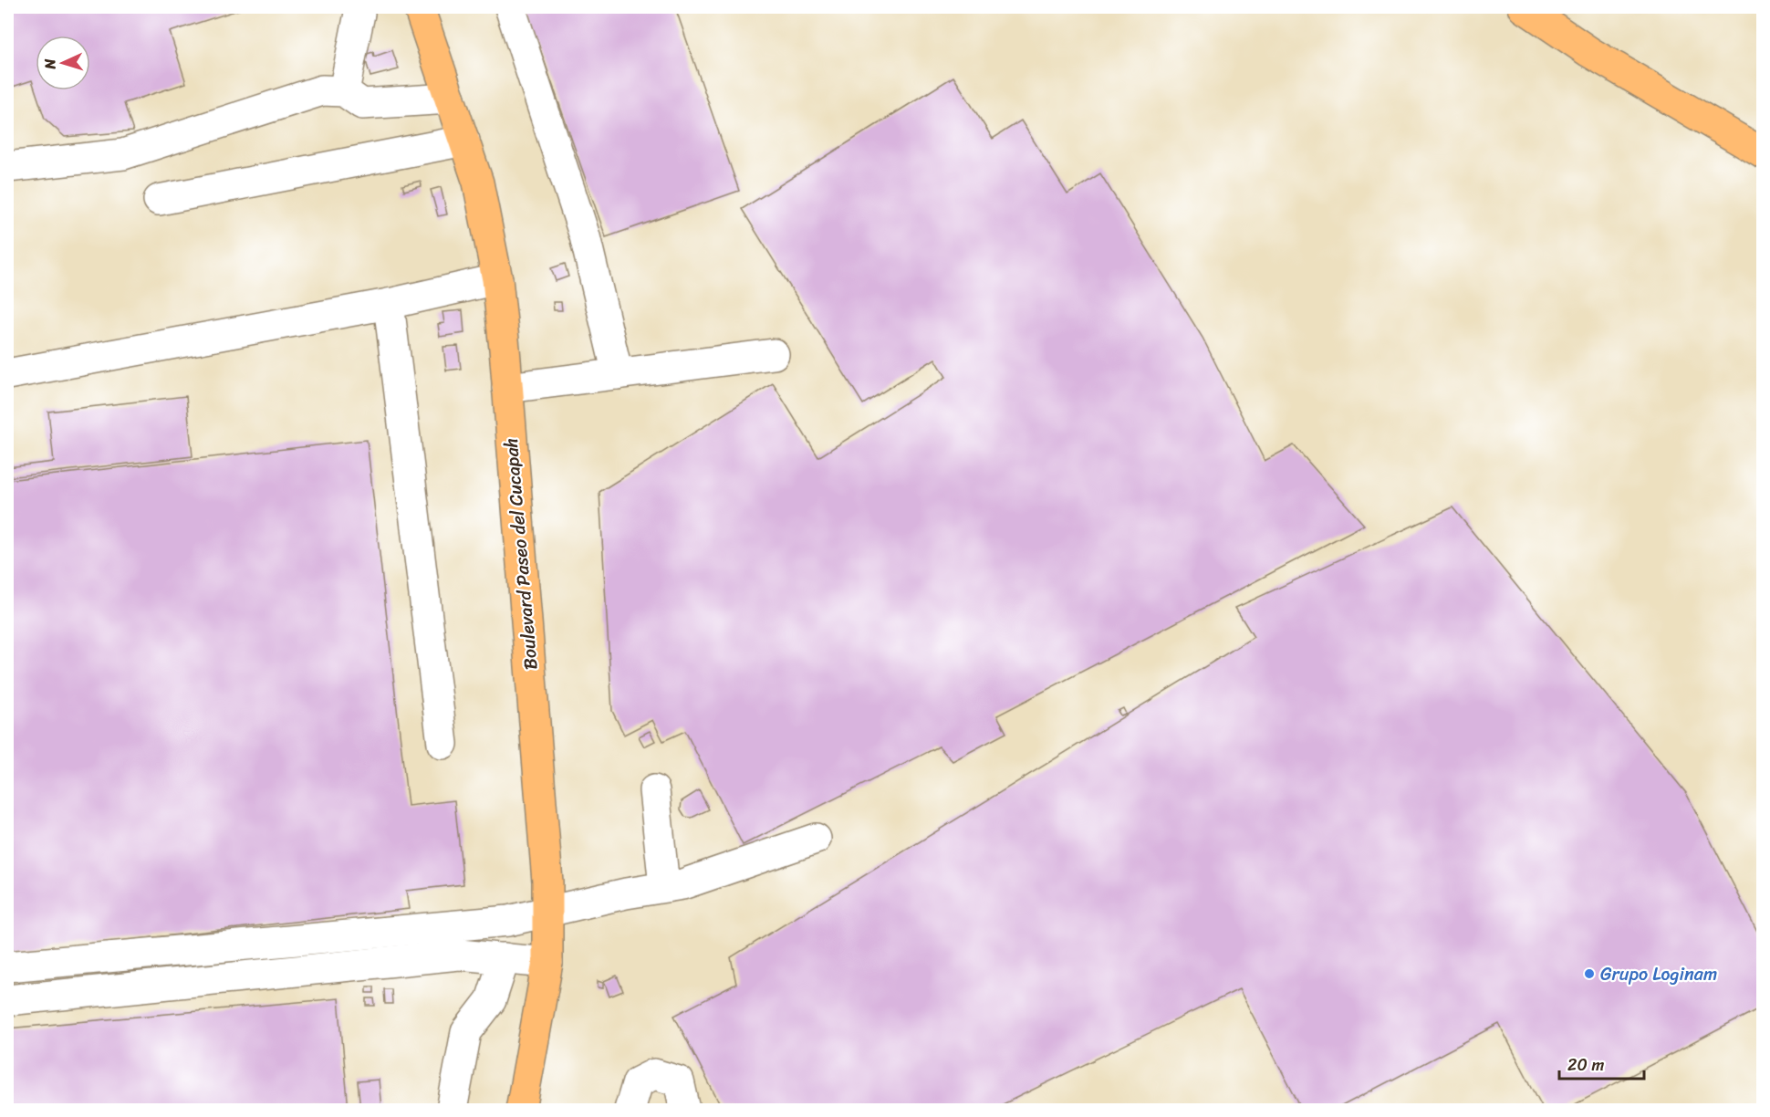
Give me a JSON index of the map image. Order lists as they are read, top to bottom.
{
  "streets": {
    "main road": ["Boulevard Paseo del Cucapah"]
  },
  "places": ["Grupo Loginam"],
  "scale_bar": "20 m",
  "north": "left"
}
